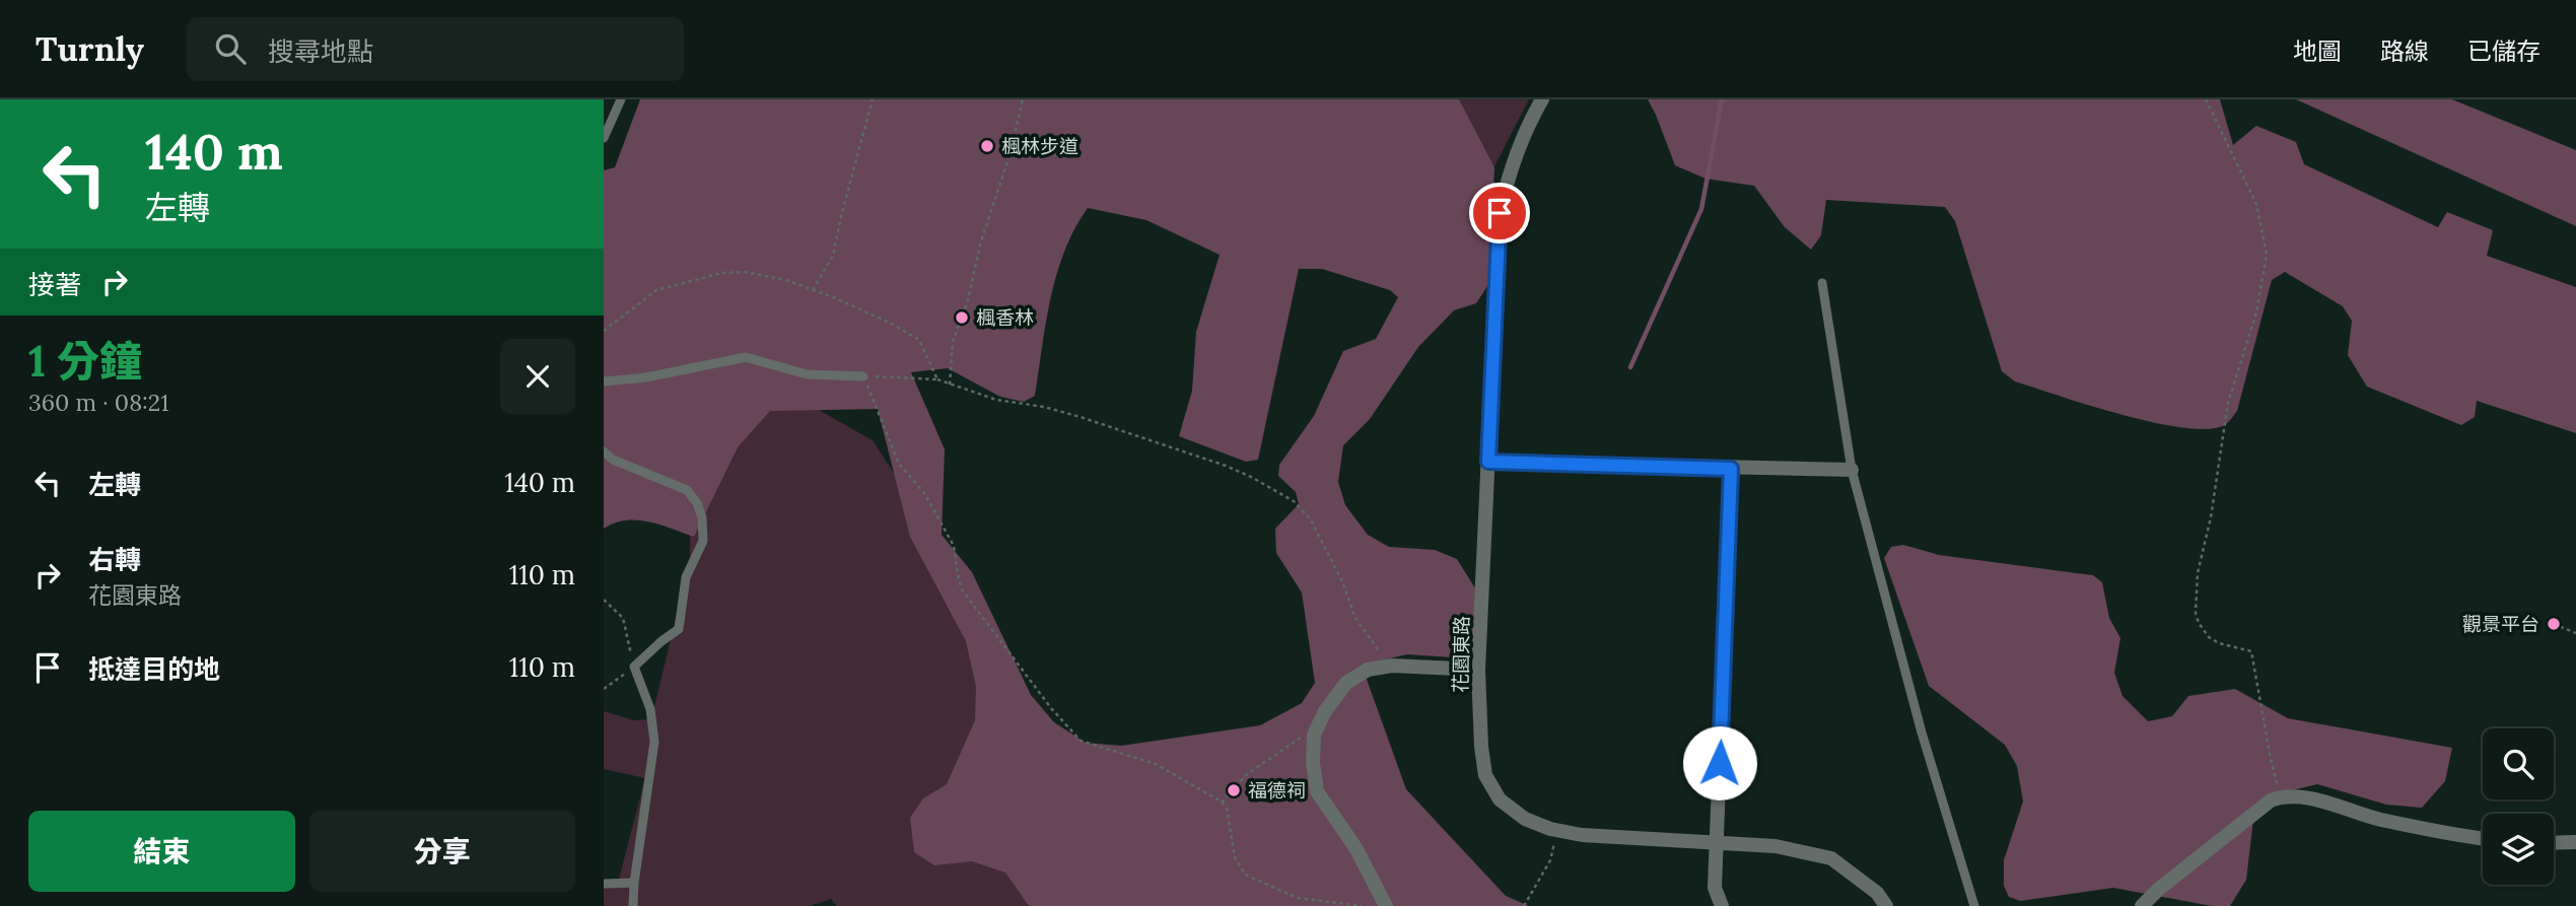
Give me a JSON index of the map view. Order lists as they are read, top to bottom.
{
  "streets": {
    "street": ["花園東路"]
  },
  "places": [
    "楓林步道",
    "楓香林",
    "觀景平台",
    "福德祠"
  ],
  "page": {
    "header": "Turnly",
    "search": "搜尋地點",
    "nav": ["地圖", "路線", "已儲存"],
    "turn": ["140 m", "左轉"],
    "then": "接著",
    "heading": ["1 分鐘", "360 m · 08:21"],
    "list": [
      {
        "name": "左轉",
        "value": "140 m"
      },
      {
        "name": "右轉",
        "note": "花園東路",
        "value": "110 m"
      },
      {
        "name": "抵達目的地",
        "value": "110 m"
      }
    ],
    "buttons": ["結束", "分享"]
  }
}
